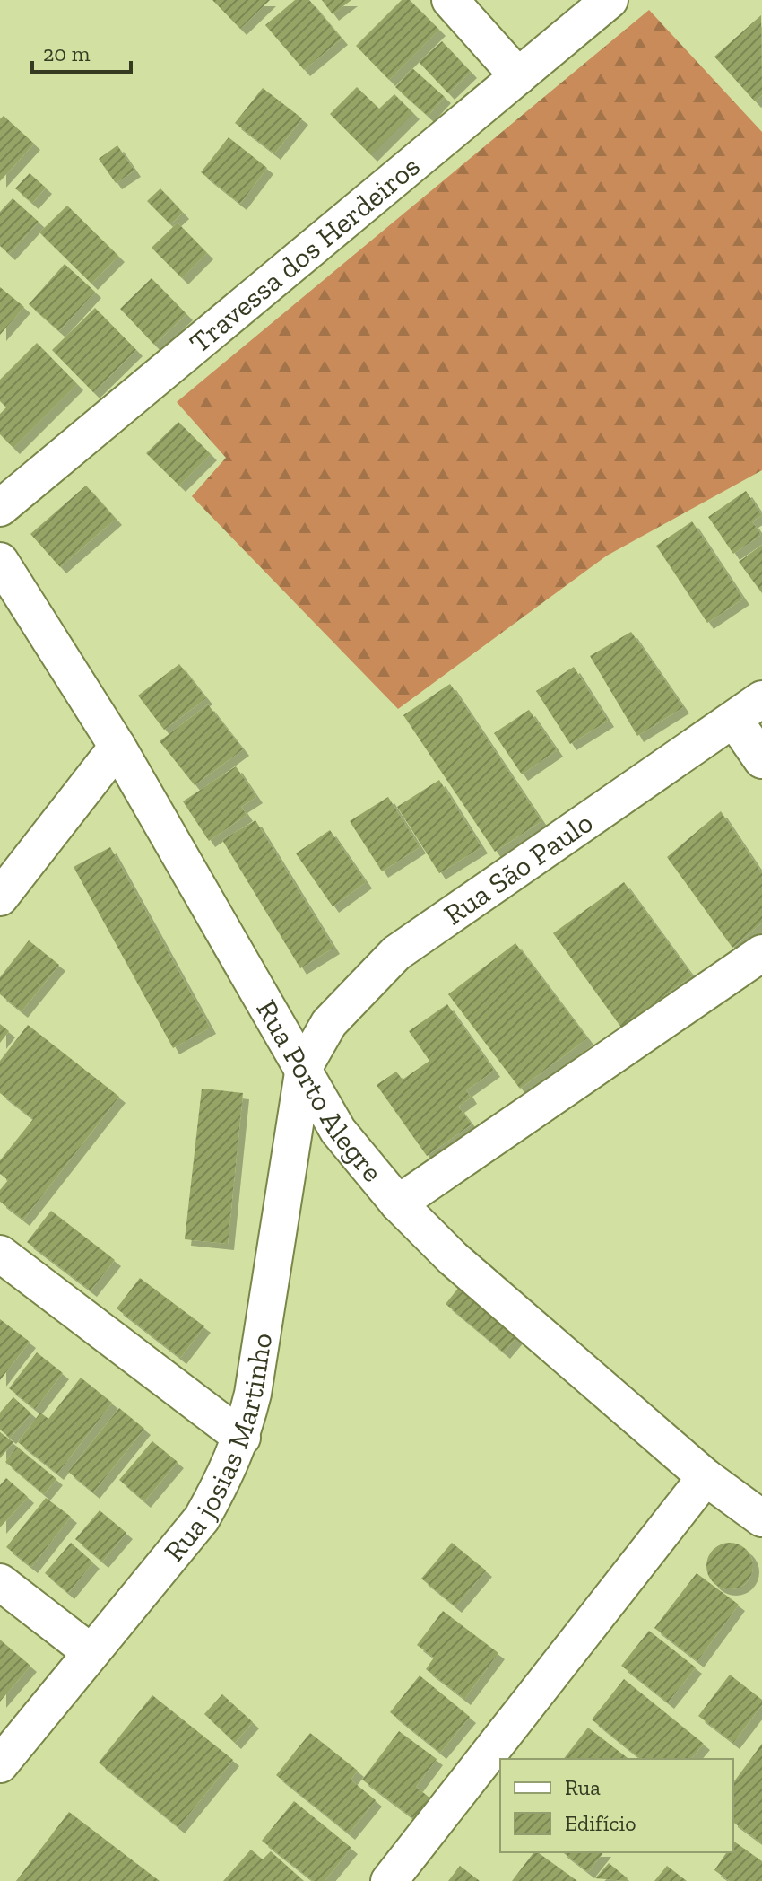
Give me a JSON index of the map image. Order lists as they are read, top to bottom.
{
  "streets": {
    "street": [
      "Travessa dos Herdeiros",
      "Rua São Paulo",
      "Rua Porto Alegre",
      "Rua josias Martinho"
    ]
  },
  "crossings": [
    ["Rua São Paulo", "Rua Porto Alegre"],
    ["Rua São Paulo", "Rua josias Martinho"],
    ["Rua Porto Alegre", "Rua josias Martinho"]
  ],
  "legend": ["Rua", "Edifício"],
  "scale_bar": "20 m"
}
